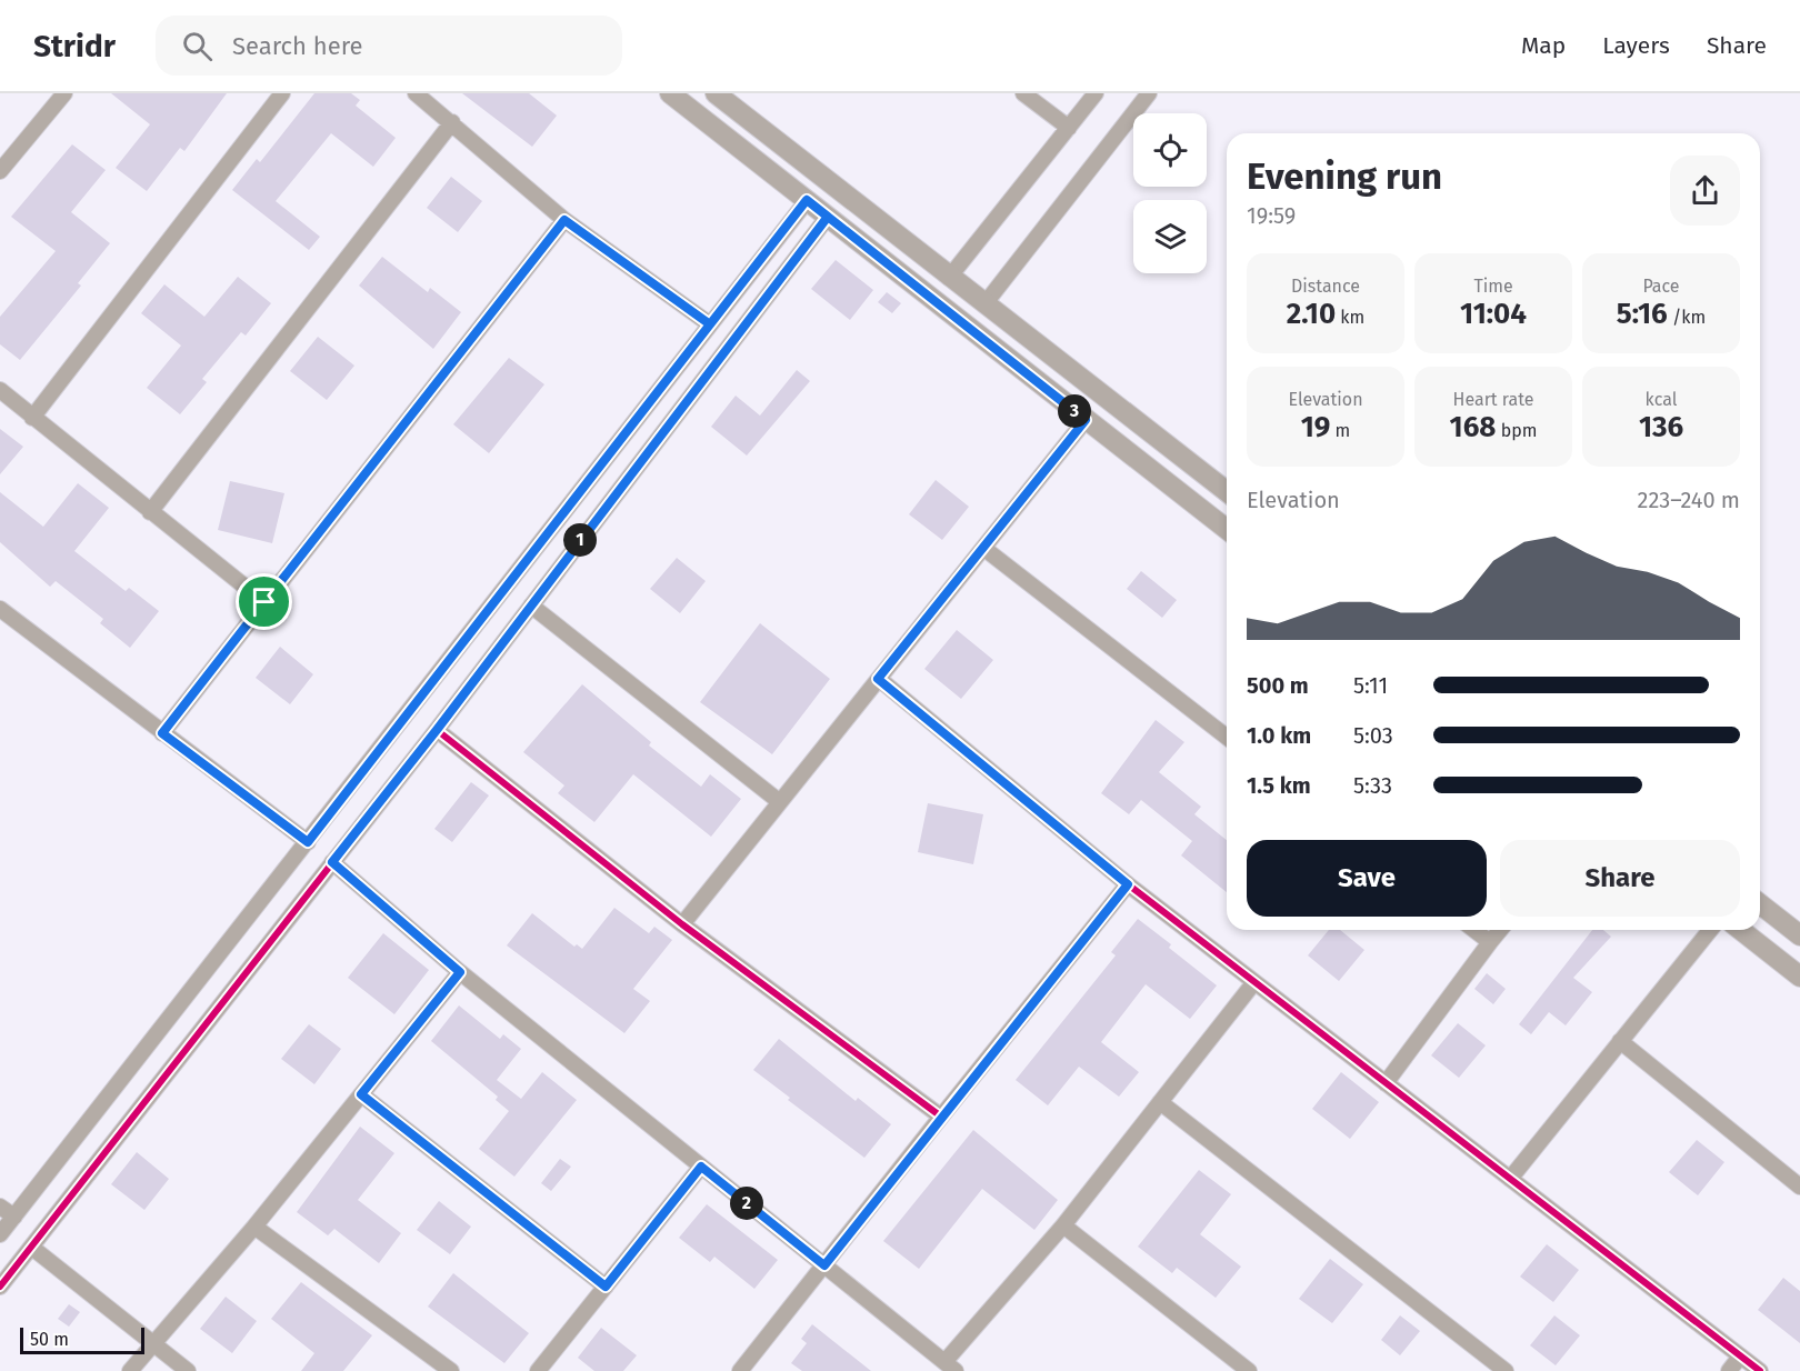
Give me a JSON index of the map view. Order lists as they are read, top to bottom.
{
  "scale_bar": "50 m",
  "page": {
    "header": "Stridr",
    "search": "Search here",
    "nav": ["Map", "Layers", "Share"],
    "heading": ["Evening run", "19:59"],
    "stats": [
      ["Distance", "2.10 km"],
      ["Time", "11:04"],
      ["Pace", "5:16 /km"],
      ["Elevation", "19 m"],
      ["Heart rate", "168 bpm"],
      ["kcal", "136"]
    ],
    "pins": ["3", "1", "2"],
    "chart": ["Elevation", "223–240 m"],
    "list": [
      {
        "name": "500 m",
        "note": "5:11"
      },
      {
        "name": "1.0 km",
        "note": "5:03"
      },
      {
        "name": "1.5 km",
        "note": "5:33"
      }
    ],
    "buttons": ["Save", "Share"],
    "scale": "50 m"
  }
}
